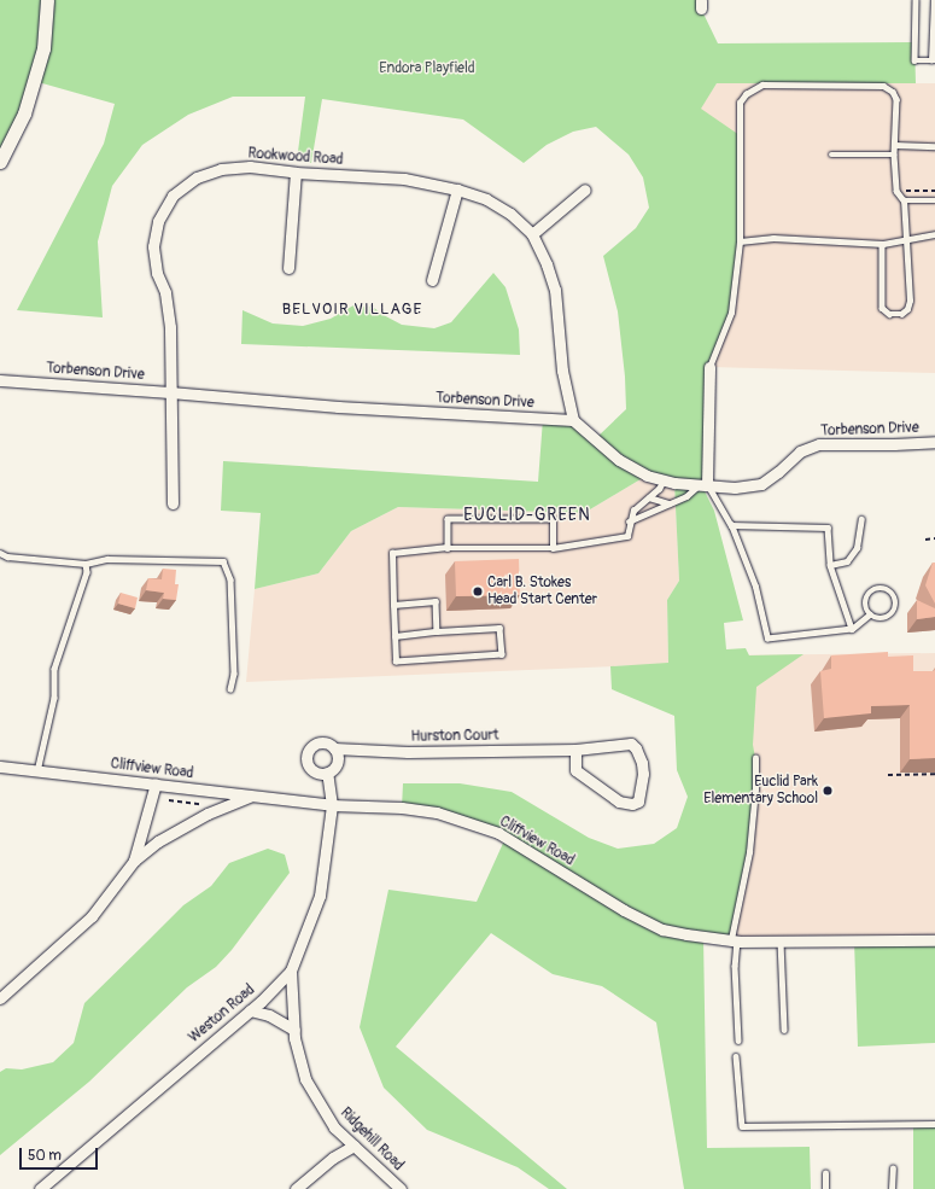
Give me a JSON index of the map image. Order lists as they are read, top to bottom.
{
  "streets": {
    "street": [
      "Rookwood Road",
      "Torbenson Drive",
      "Hurston Court",
      "Cliffview Road",
      "Weston Road",
      "Ridgehill Road"
    ]
  },
  "crossings": [
    ["Rookwood Road", "Torbenson Drive"],
    ["Cliffview Road", "Weston Road"],
    ["Weston Road", "Ridgehill Road"]
  ],
  "districts": ["BELVOIR VILLAGE", "EUCLID-GREEN"],
  "parks": ["Endora Playfield"],
  "places": ["Carl B. Stokes Head Start Center", "Euclid Park Elementary School"],
  "scale_bar": "50 m"
}
